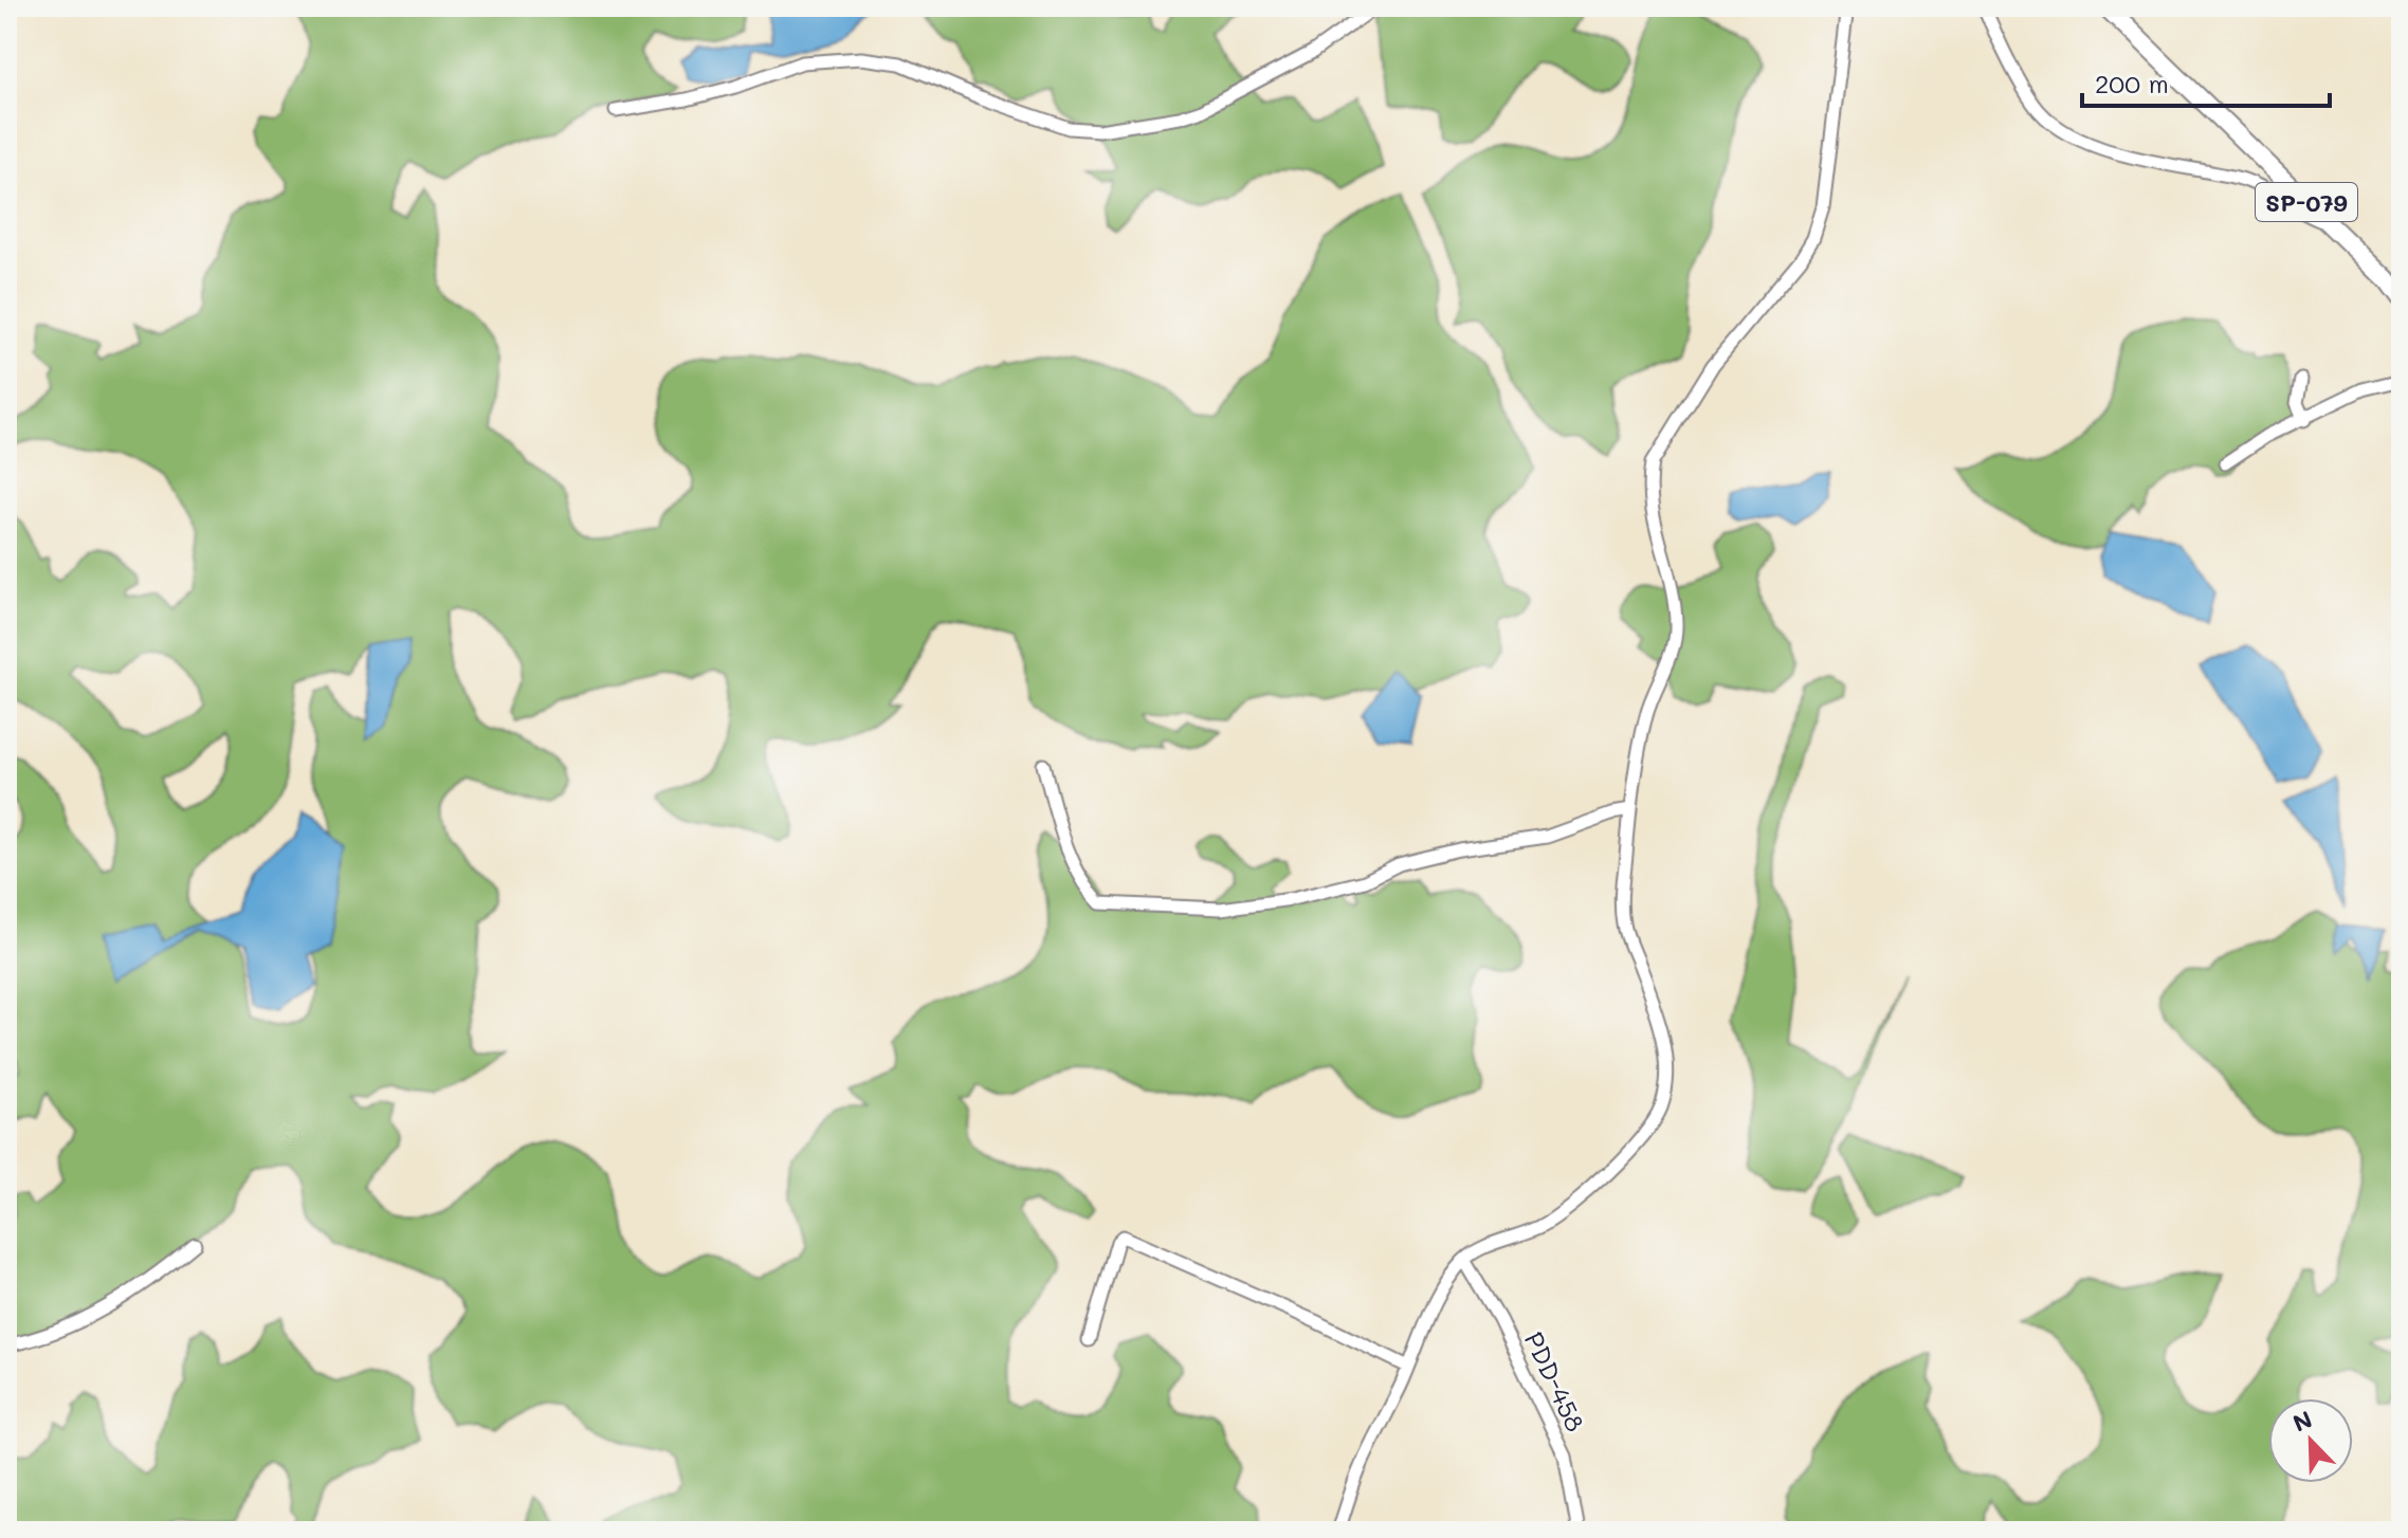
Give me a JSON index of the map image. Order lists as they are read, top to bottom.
{
  "streets": {
    "highway": ["SP-079"],
    "street": ["PDD-458"]
  },
  "scale_bar": "200 m",
  "north": "top left"
}
